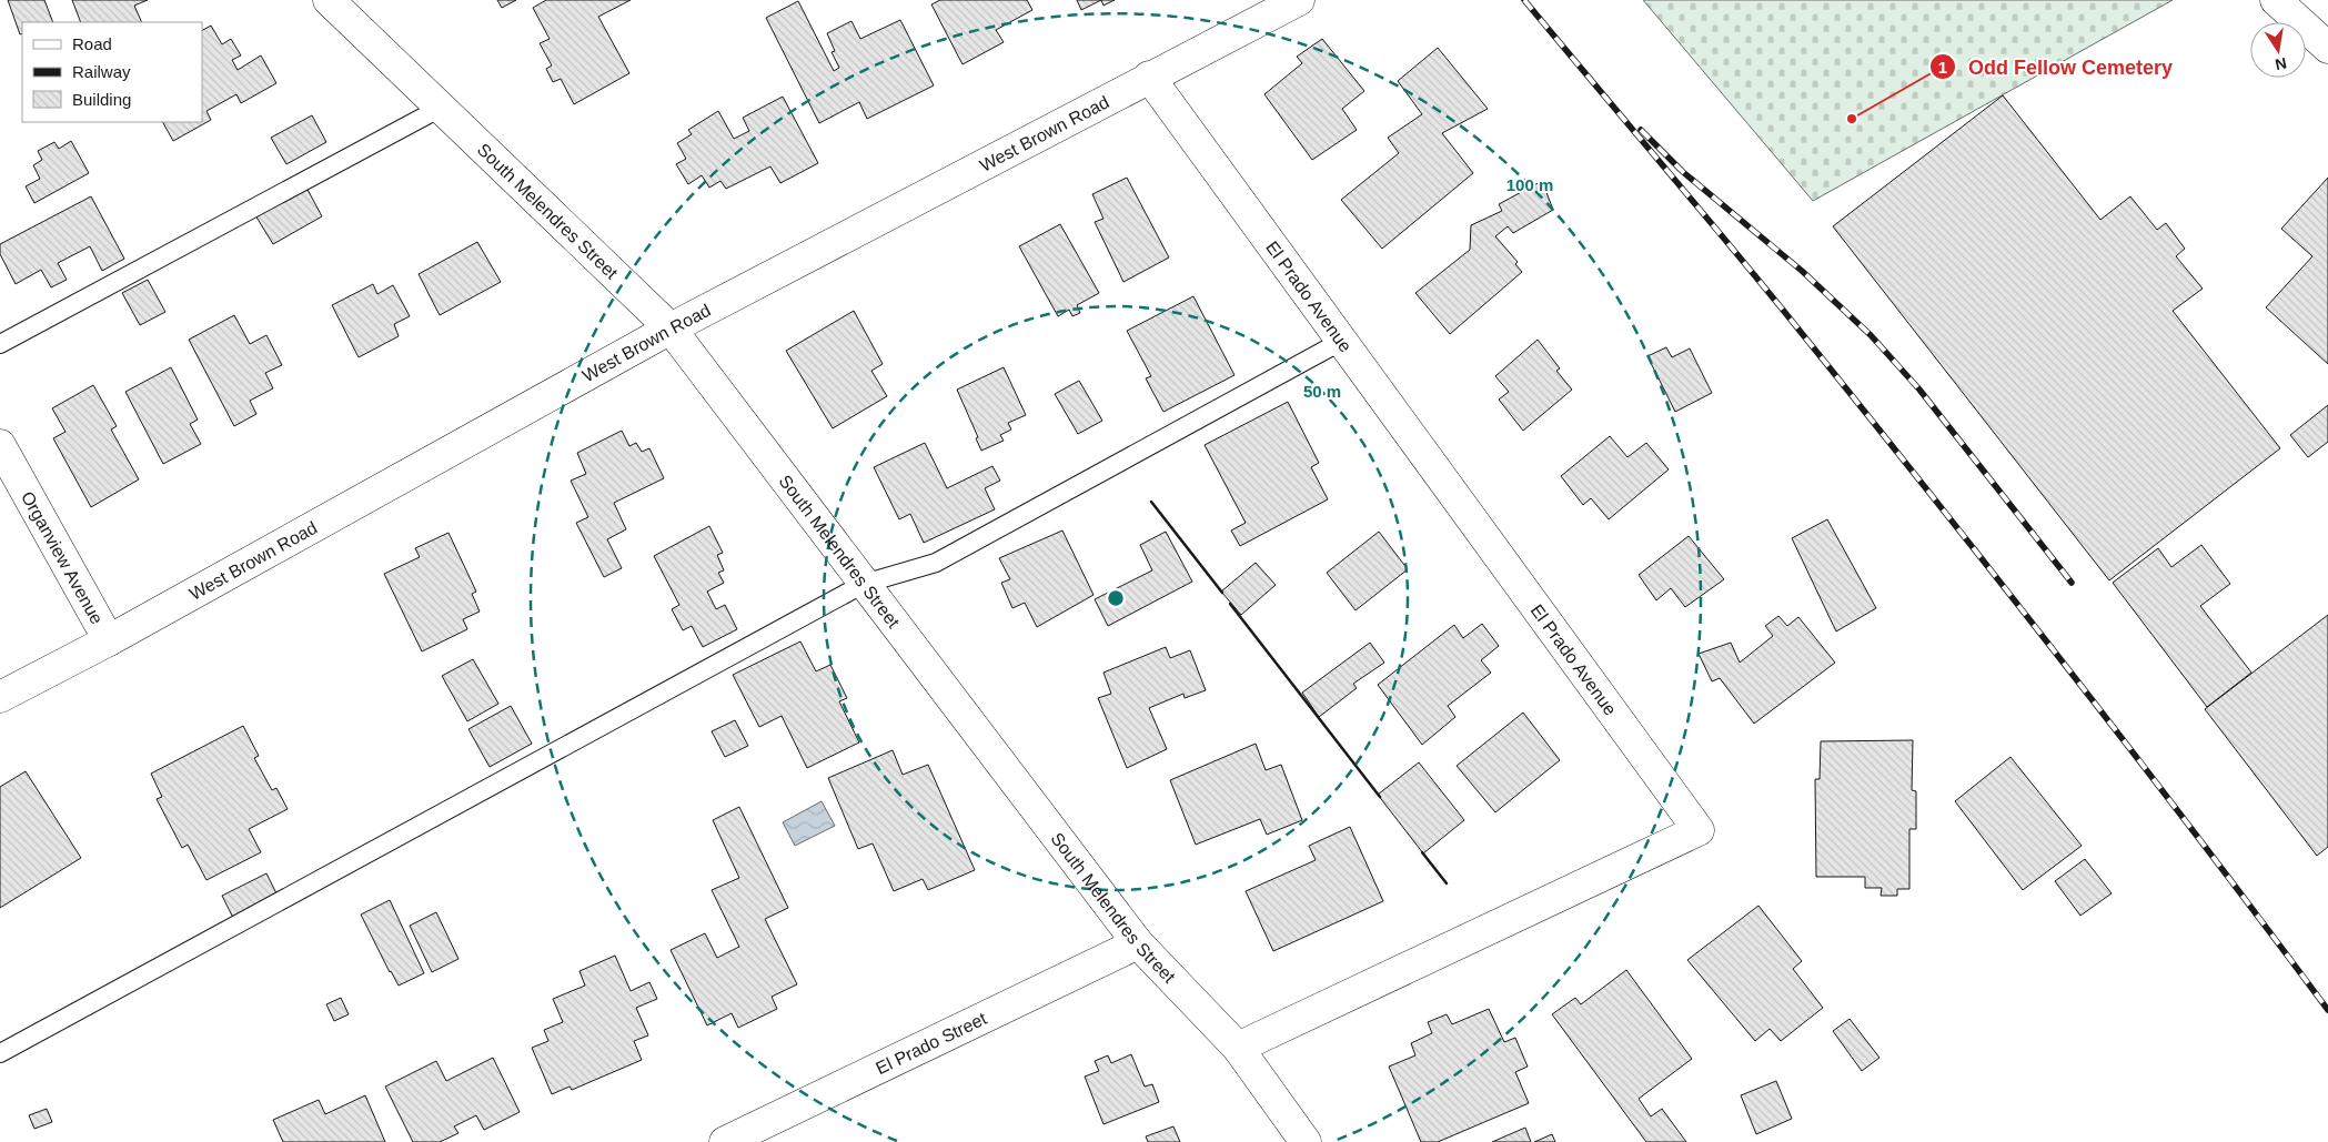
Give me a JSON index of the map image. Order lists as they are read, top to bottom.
{
  "streets": {
    "street": [
      "West Brown Road",
      "South Melendres Street",
      "El Prado Avenue",
      "Organview Avenue",
      "El Prado Street"
    ]
  },
  "crossings": [
    ["West Brown Road", "South Melendres Street"],
    ["West Brown Road", "El Prado Avenue"],
    ["West Brown Road", "Organview Avenue"],
    ["South Melendres Street", "El Prado Avenue"],
    ["South Melendres Street", "El Prado Street"]
  ],
  "places": ["Odd Fellow Cemetery"],
  "legend": ["Road", "Railway", "Building"],
  "north": "bottom",
  "rings": ["100 m", "50 m"]
}
